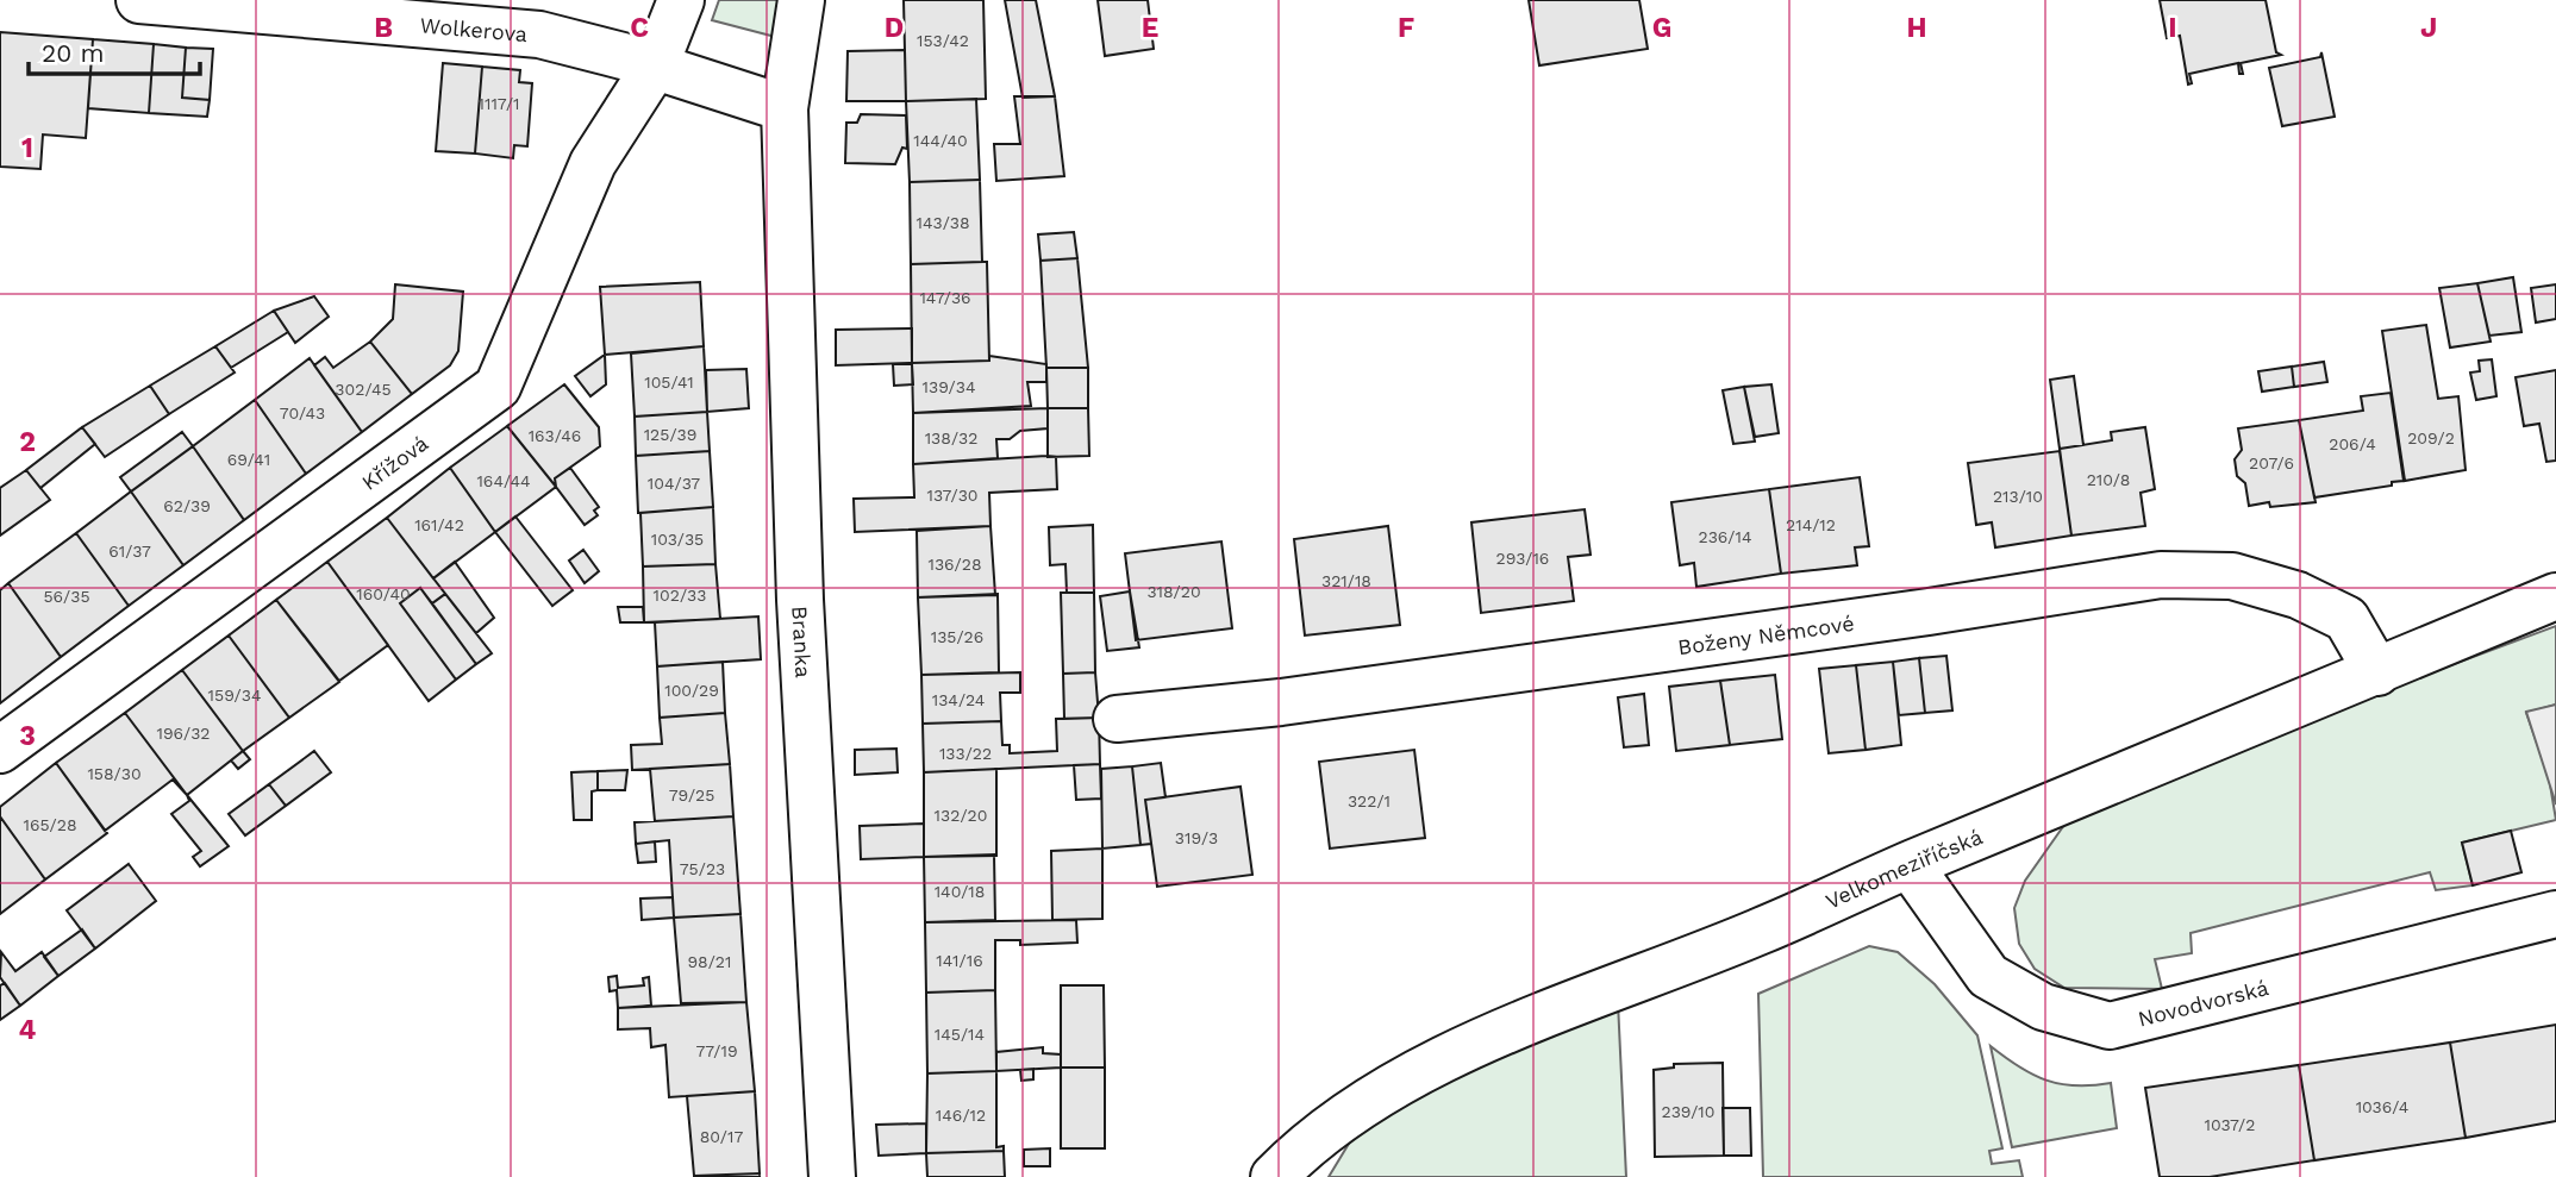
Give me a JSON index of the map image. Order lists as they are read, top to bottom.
{
  "streets": {
    "street": [
      "Wolkerova",
      "Křížová",
      "Boženy Němcové",
      "Branka",
      "Velkomeziříčská",
      "Novodvorská"
    ]
  },
  "crossings": [
    ["Wolkerova", "Křížová"],
    ["Boženy Němcové", "Velkomeziříčská"],
    ["Velkomeziříčská", "Novodvorská"]
  ],
  "house_numbers": [
    "153/42",
    "1117/1",
    "144/40",
    "143/38",
    "147/36",
    "105/41",
    "139/34",
    "302/45",
    "70/43",
    "125/39",
    "163/46",
    "138/32",
    "209/2",
    "206/4",
    "69/41",
    "207/6",
    "210/8",
    "164/44",
    "104/37",
    "137/30",
    "213/10",
    "62/39",
    "161/42",
    "214/12",
    "236/14",
    "103/35",
    "61/37",
    "293/16",
    "136/28",
    "321/18",
    "318/20",
    "160/40",
    "102/33",
    "56/35",
    "135/26",
    "100/29",
    "159/34",
    "134/24",
    "196/32",
    "133/22",
    "158/30",
    "79/25",
    "322/1",
    "132/20",
    "165/28",
    "319/3",
    "75/23",
    "140/18",
    "141/16",
    "98/21",
    "145/14",
    "77/19",
    "1036/4",
    "239/10",
    "146/12",
    "1037/2",
    "80/17"
  ],
  "scale_bar": "20 m",
  "grid": {
    "columns": [
      "B",
      "C",
      "D",
      "E",
      "F",
      "G",
      "H",
      "I",
      "J"
    ],
    "rows": [
      "1",
      "2",
      "3",
      "4"
    ]
  }
}
